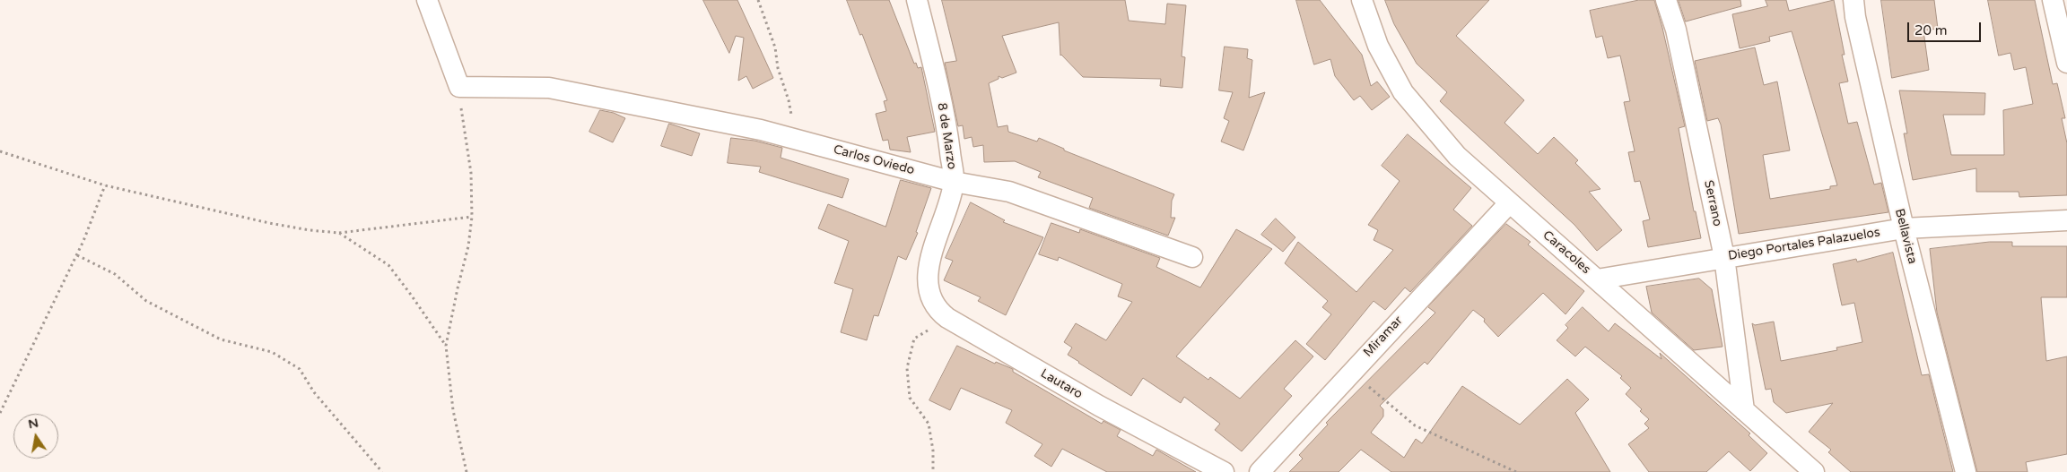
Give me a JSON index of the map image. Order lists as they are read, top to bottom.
{
  "streets": {
    "street": [
      "8 de Marzo",
      "Carlos Oviedo",
      "Serrano",
      "Bellavista",
      "Diego Portales Palazuelos",
      "Caracoles",
      "Miramar",
      "Lautaro"
    ]
  },
  "crossings": [
    ["8 de Marzo", "Carlos Oviedo"],
    ["8 de Marzo", "Lautaro"],
    ["Serrano", "Diego Portales Palazuelos"],
    ["Serrano", "Caracoles"],
    ["Bellavista", "Diego Portales Palazuelos"],
    ["Diego Portales Palazuelos", "Caracoles"],
    ["Caracoles", "Miramar"]
  ],
  "scale_bar": "20 m",
  "north": "top"
}
